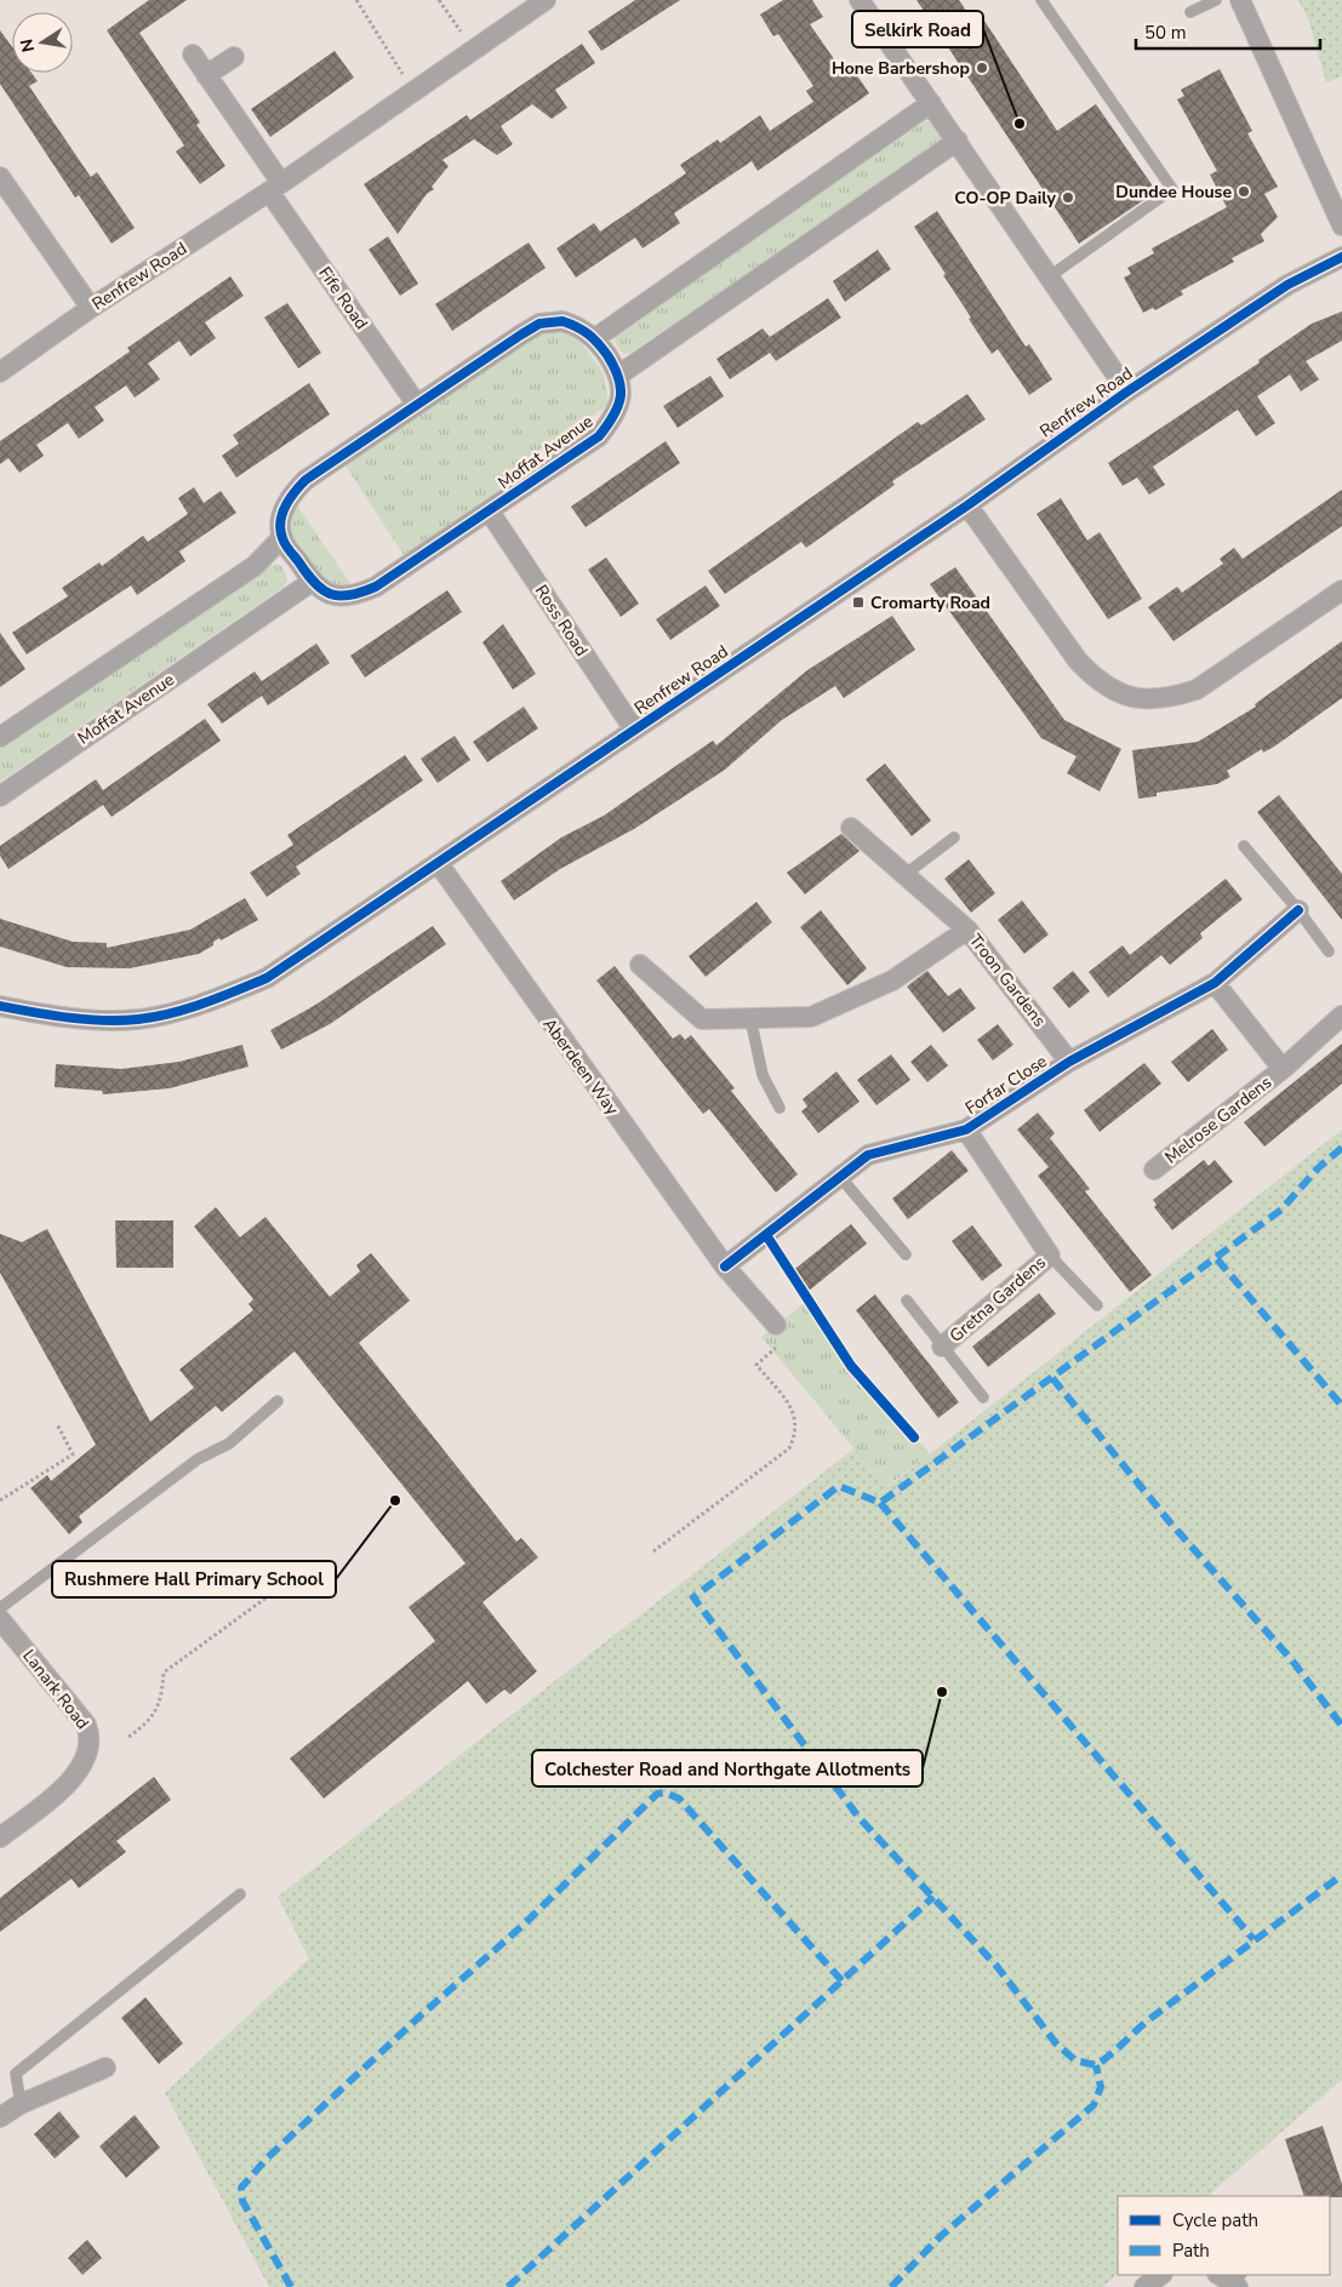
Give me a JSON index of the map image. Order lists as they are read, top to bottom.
{
  "streets": {
    "street": [
      "Renfrew Road",
      "Fife Road",
      "Moffat Avenue",
      "Ross Road",
      "Troon Gardens",
      "Aberdeen Way",
      "Forfar Close",
      "Melrose Gardens",
      "Gretna Gardens",
      "Lanark Road"
    ]
  },
  "crossings": [
    ["Renfrew Road", "Fife Road"],
    ["Renfrew Road", "Ross Road"],
    ["Renfrew Road", "Aberdeen Way"],
    ["Moffat Avenue", "Ross Road"],
    ["Troon Gardens", "Forfar Close"],
    ["Aberdeen Way", "Forfar Close"],
    ["Forfar Close", "Melrose Gardens"],
    ["Forfar Close", "Gretna Gardens"]
  ],
  "places": {
    "other": [
      "Hone Barbershop",
      "Selkirk Road",
      "Dundee House",
      "CO-OP Daily",
      "Rushmere Hall Primary School",
      "Colchester Road and Northgate Allotments"
    ],
    "transit": ["Cromarty Road"]
  },
  "legend": ["Cycle path", "Path"],
  "scale_bar": "50 m",
  "north": "left"
}
